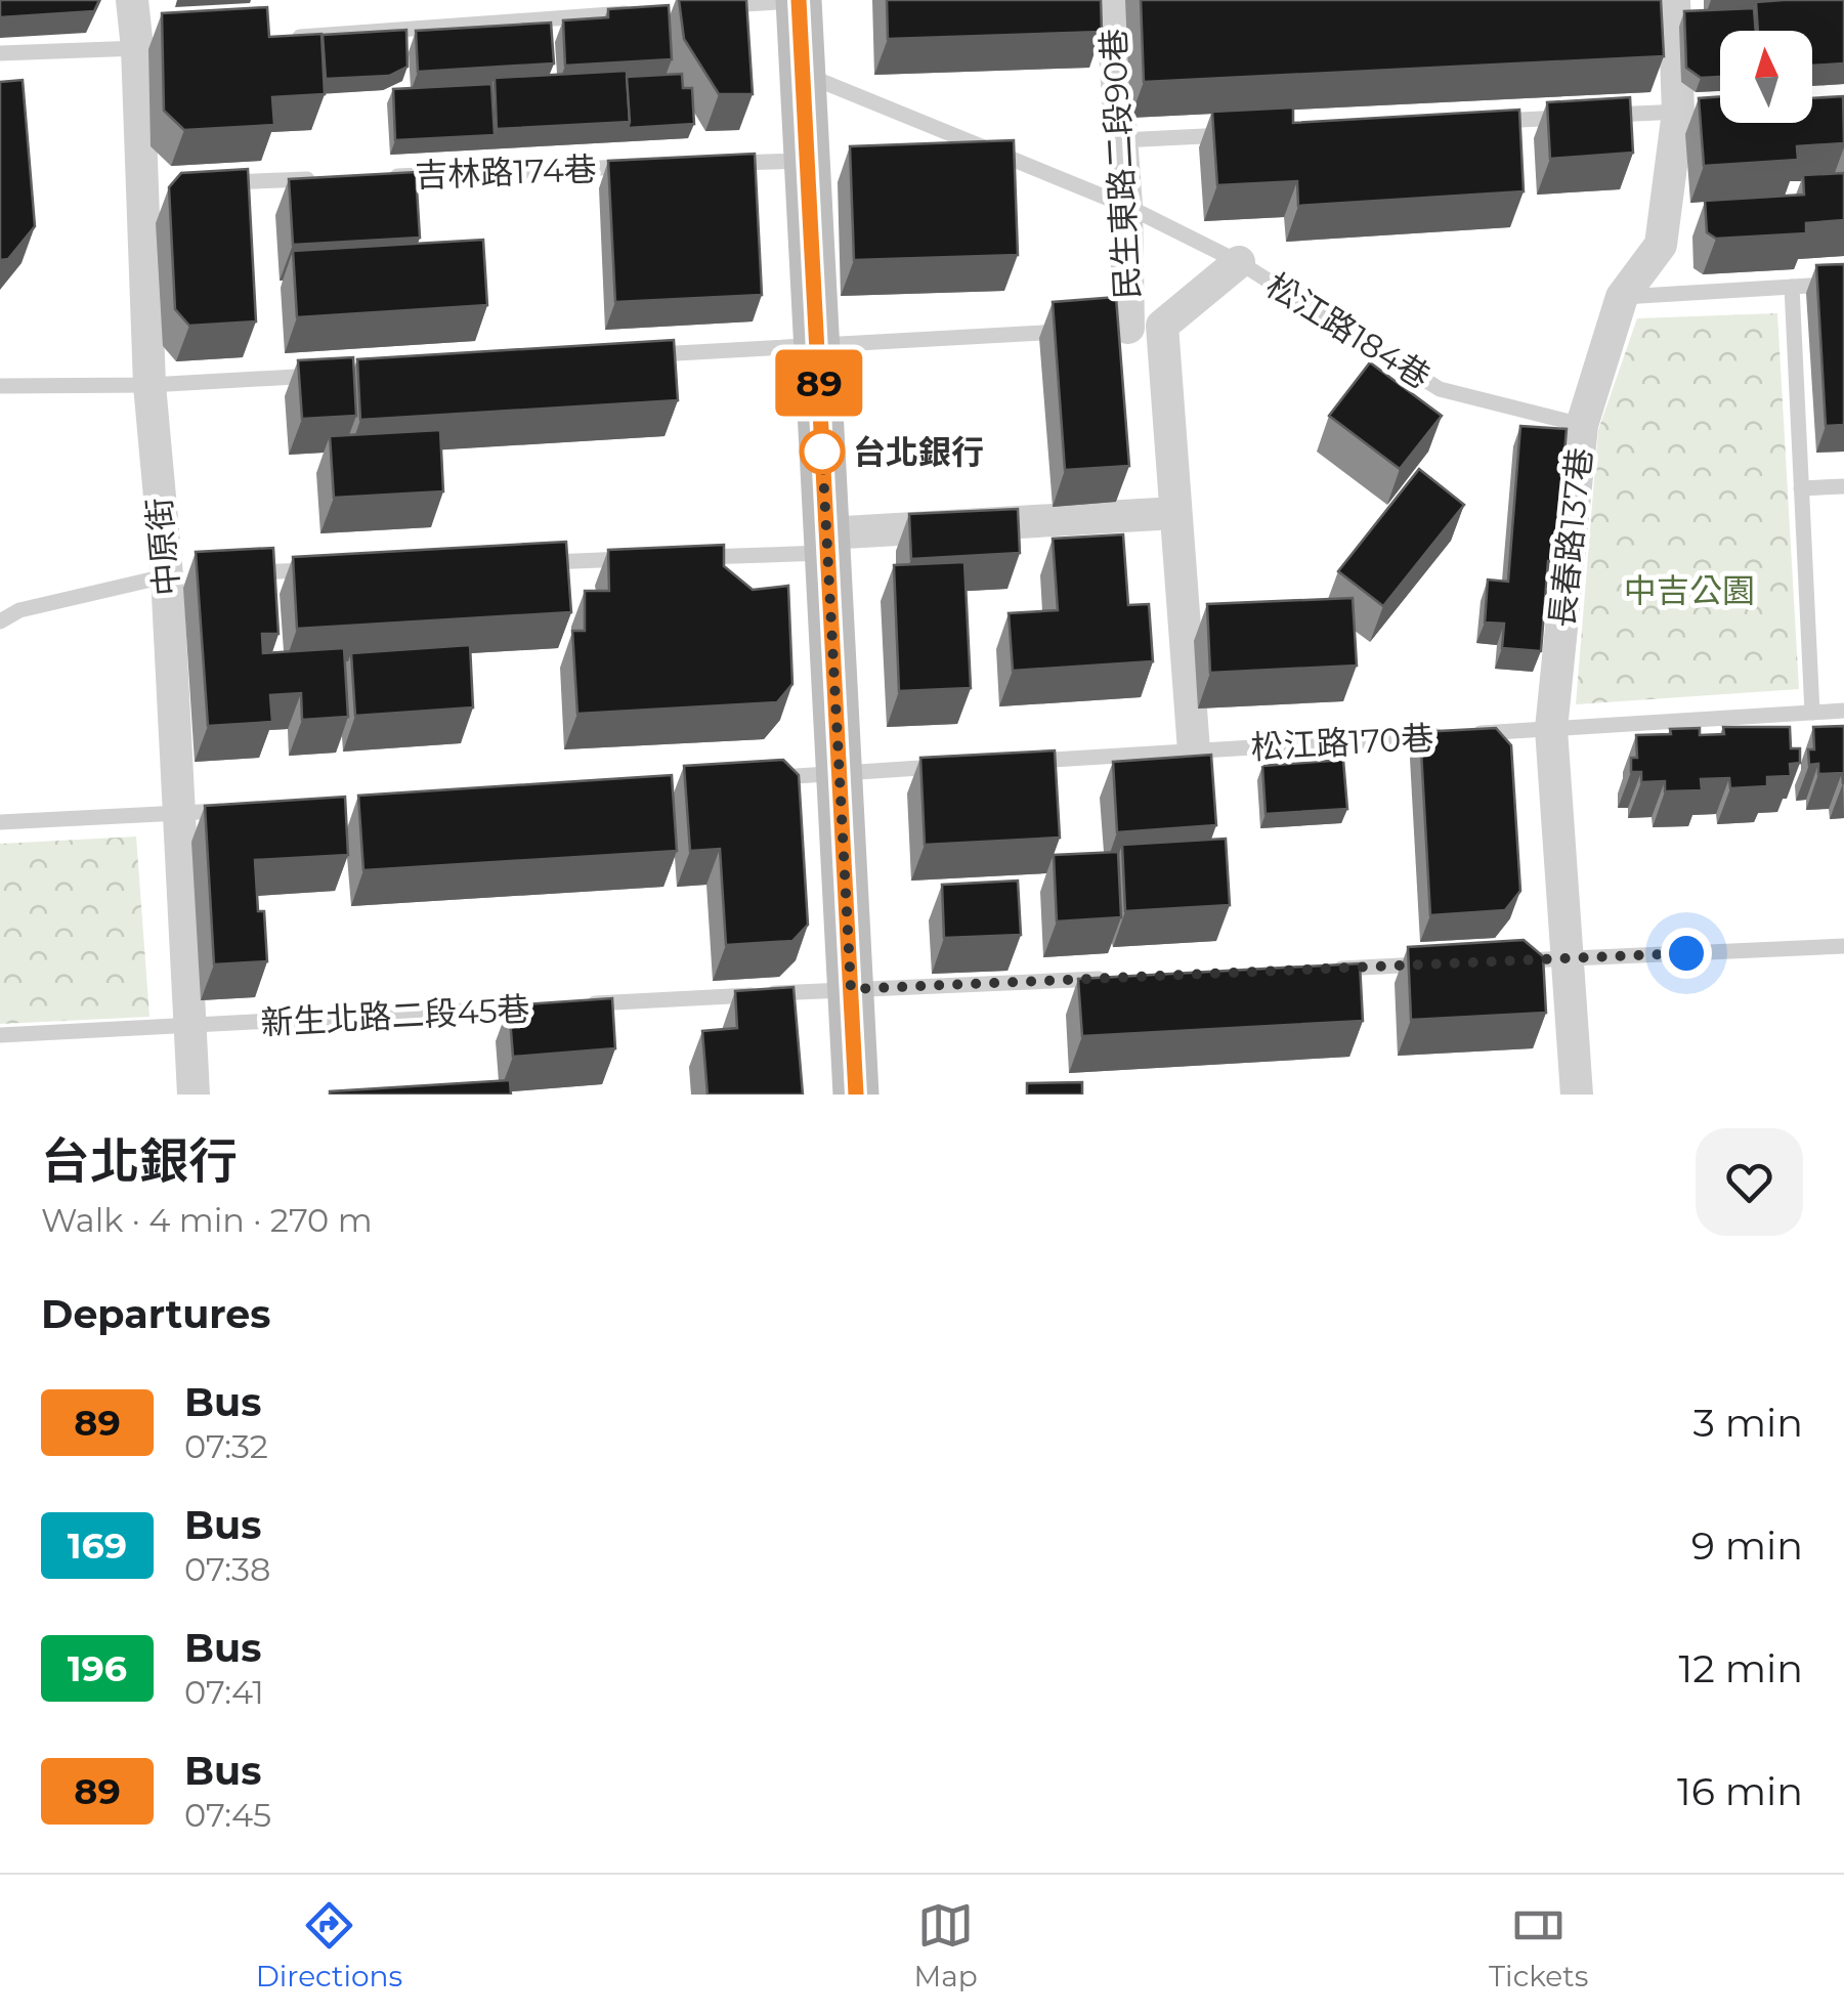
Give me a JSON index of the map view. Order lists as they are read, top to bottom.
{
  "streets": {
    "street": ["民生東路二段90巷", "長春路137巷", "中原街"],
    "lane": [
      "吉林路174巷",
      "松江路184巷",
      "松江路170巷",
      "新生北路二段45巷"
    ]
  },
  "crossings": [
    ["民生東路二段90巷", "松江路184巷"],
    ["民生東路二段90巷", "松江路170巷"],
    ["松江路184巷", "長春路137巷"],
    ["長春路137巷", "松江路170巷"],
    ["中原街", "新生北路二段45巷"]
  ],
  "parks": ["中吉公園"],
  "places": ["台北銀行"],
  "lines": ["bus line 89"],
  "north": "top",
  "page": {
    "on_map": "89",
    "heading": [
      ["台北銀行", "Walk · 4 min · 270 m"],
      "Departures"
    ],
    "list": [
      {
        "mark": "89",
        "name": "Bus",
        "note": "07:32",
        "value": "3 min"
      },
      {
        "mark": "169",
        "name": "Bus",
        "note": "07:38",
        "value": "9 min"
      },
      {
        "mark": "196",
        "name": "Bus",
        "note": "07:41",
        "value": "12 min"
      },
      {
        "mark": "89",
        "name": "Bus",
        "note": "07:45",
        "value": "16 min"
      }
    ],
    "tabs": ["Directions", "Map", "Tickets"]
  }
}
